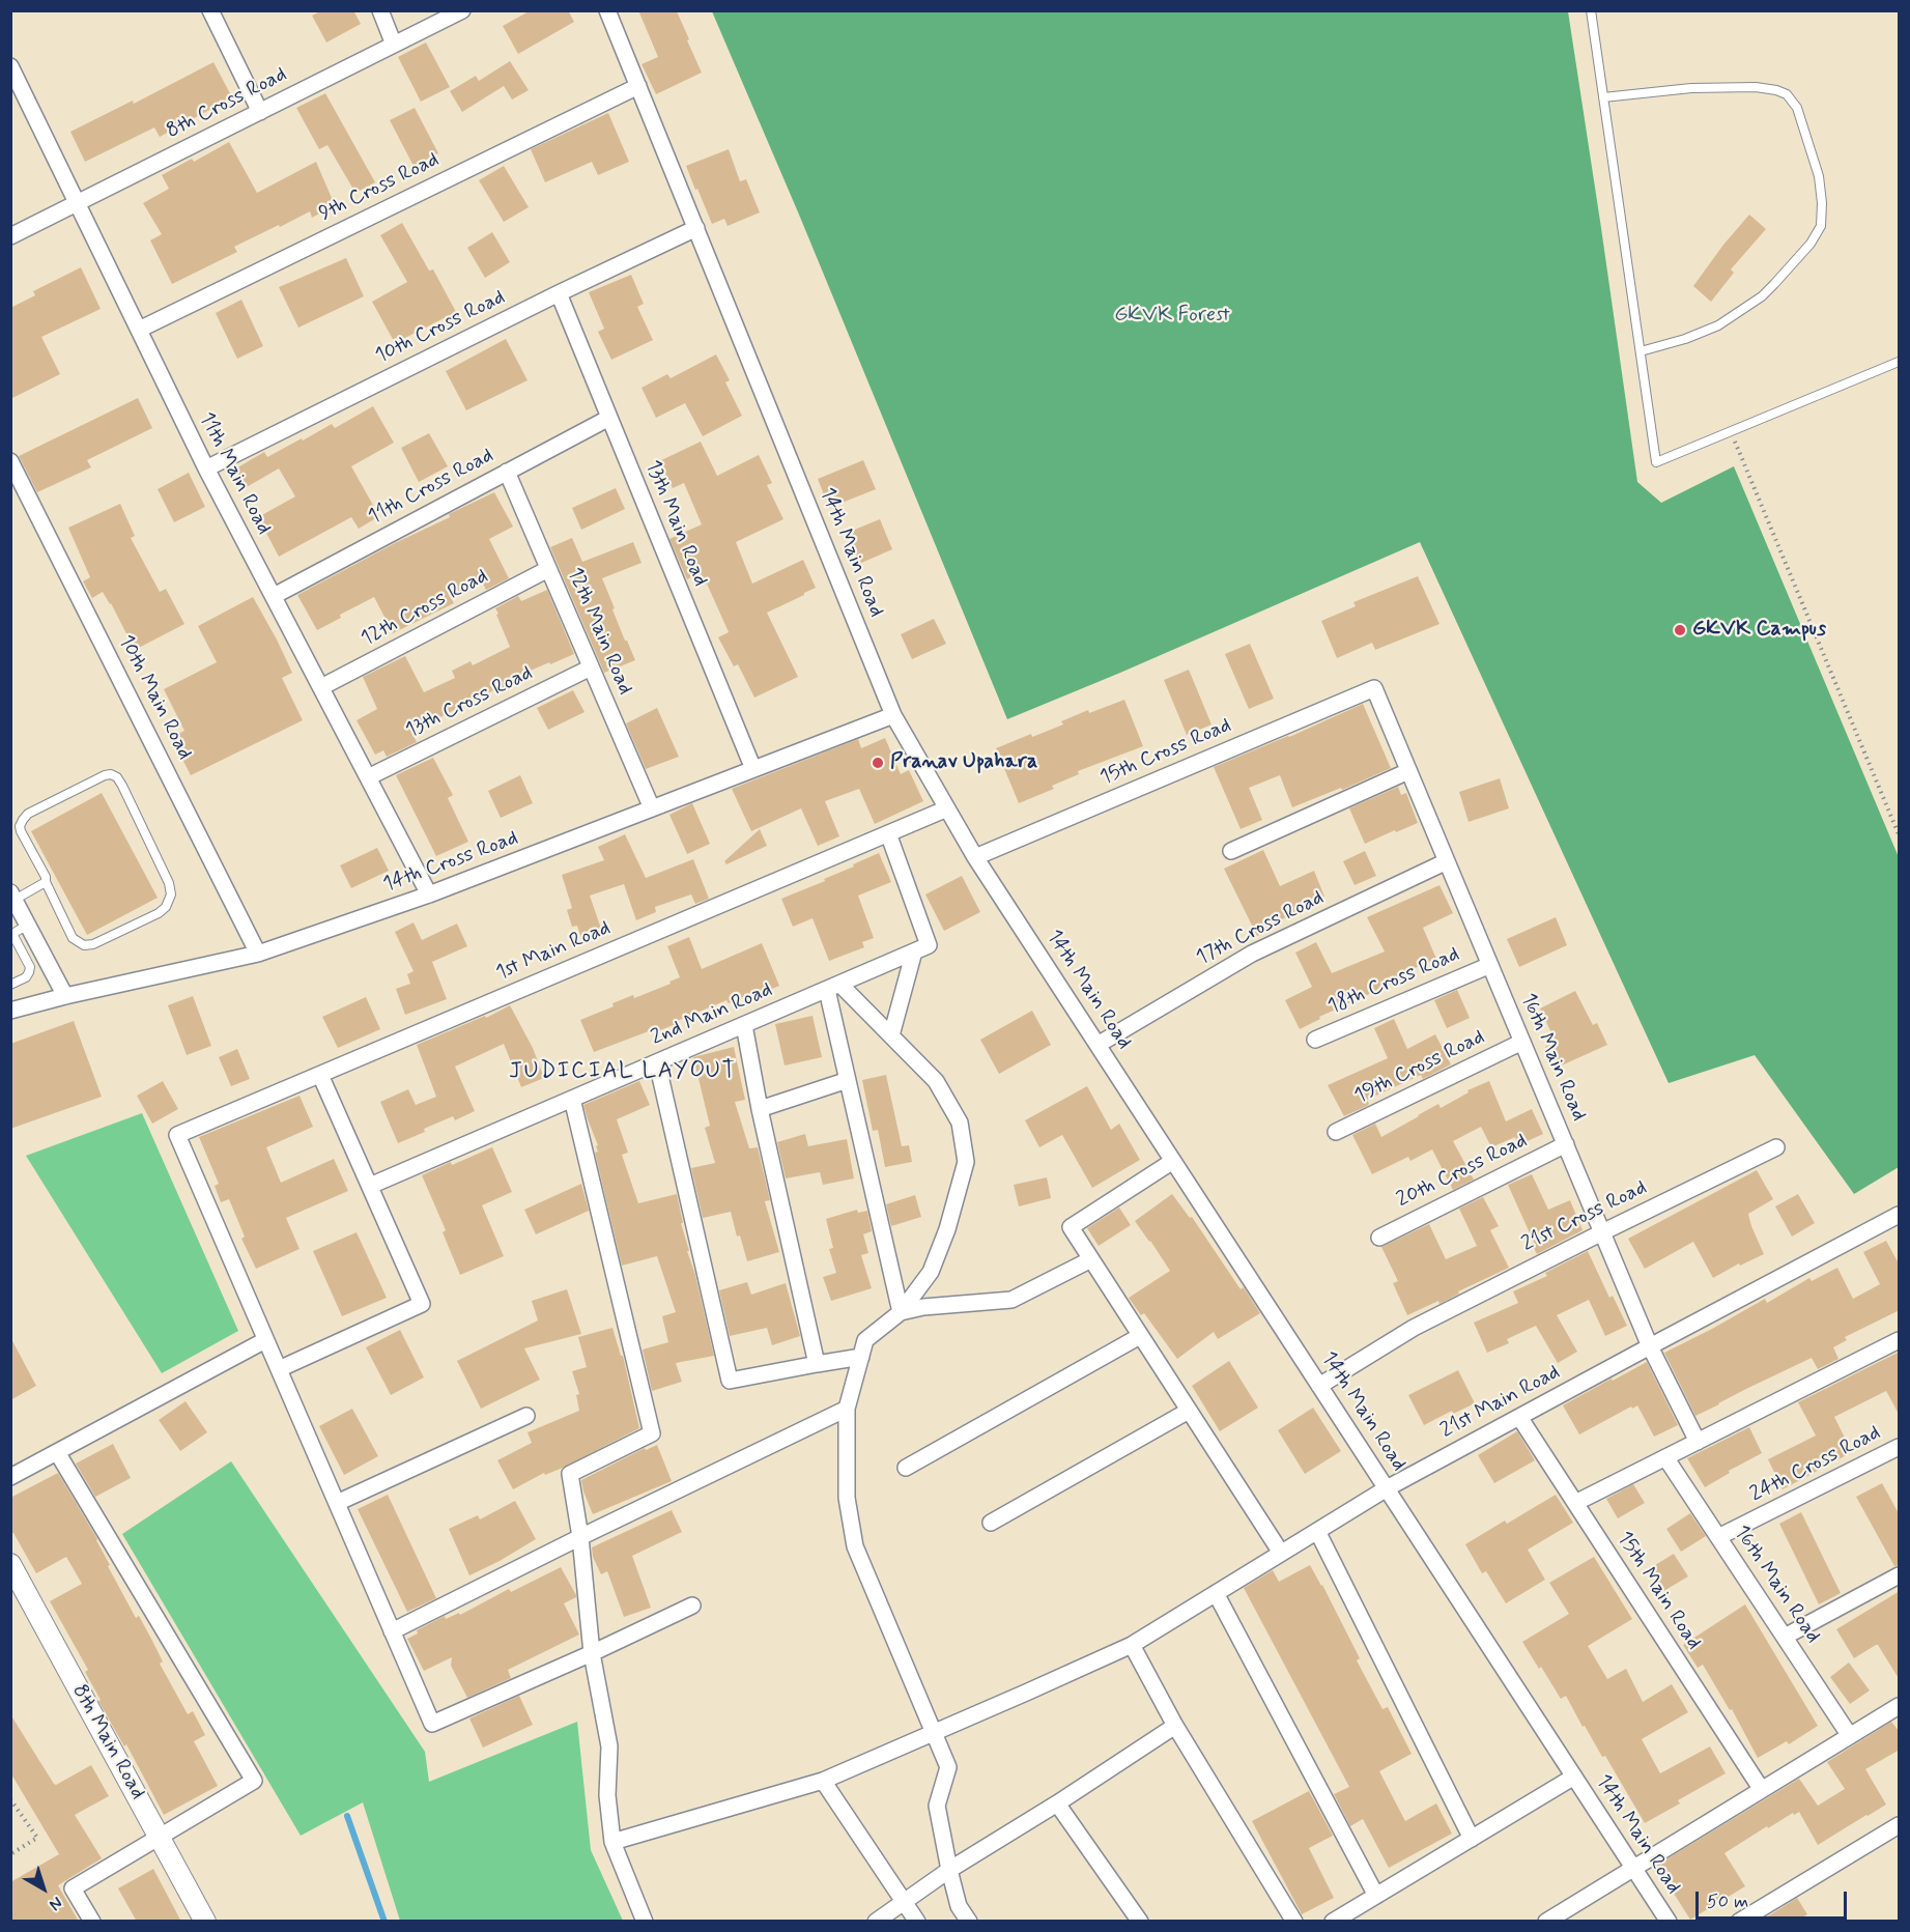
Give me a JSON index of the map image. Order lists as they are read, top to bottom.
{
  "streets": {
    "street": [
      "8th Cross Road",
      "9th Cross Road",
      "10th Cross Road",
      "11th Main Road",
      "11th Cross Road",
      "13th Main Road",
      "14th Main Road",
      "12th Cross Road",
      "12th Main Road",
      "10th Main Road",
      "13th Cross Road",
      "15th Cross Road",
      "14th Cross Road",
      "17th Cross Road",
      "1st Main Road",
      "18th Cross Road",
      "2nd Main Road",
      "16th Main Road",
      "19th Cross Road",
      "20th Cross Road",
      "21st Cross Road",
      "21st Main Road",
      "24th Cross Road",
      "15th Main Road",
      "8th Main Road"
    ]
  },
  "crossings": [
    ["8th Cross Road", "11th Main Road"],
    ["9th Cross Road", "11th Main Road"],
    ["9th Cross Road", "14th Main Road"],
    ["10th Cross Road", "11th Main Road"],
    ["10th Cross Road", "13th Main Road"],
    ["10th Cross Road", "14th Main Road"],
    ["11th Main Road", "11th Cross Road"],
    ["11th Main Road", "12th Cross Road"],
    ["11th Main Road", "13th Cross Road"],
    ["11th Main Road", "14th Cross Road"],
    ["11th Cross Road", "13th Main Road"],
    ["11th Cross Road", "12th Main Road"],
    ["13th Main Road", "14th Cross Road"],
    ["14th Main Road", "15th Cross Road"],
    ["14th Main Road", "14th Cross Road"],
    ["14th Main Road", "17th Cross Road"],
    ["14th Main Road", "1st Main Road"],
    ["14th Main Road", "21st Cross Road"],
    ["14th Main Road", "21st Main Road"],
    ["12th Cross Road", "12th Main Road"],
    ["12th Main Road", "13th Cross Road"],
    ["12th Main Road", "14th Cross Road"],
    ["10th Main Road", "14th Cross Road"],
    ["15th Cross Road", "16th Main Road"],
    ["17th Cross Road", "16th Main Road"],
    ["18th Cross Road", "16th Main Road"],
    ["16th Main Road", "19th Cross Road"],
    ["16th Main Road", "20th Cross Road"],
    ["16th Main Road", "21st Cross Road"],
    ["16th Main Road", "21st Main Road"],
    ["16th Main Road", "24th Cross Road"],
    ["21st Main Road", "15th Main Road"]
  ],
  "districts": ["JUDICIAL LAYOUT"],
  "parks": ["GKVK Forest"],
  "places": ["GKVK Campus", "Pranav Upahara"],
  "scale_bar": "50 m",
  "north": "bottom right"
}
